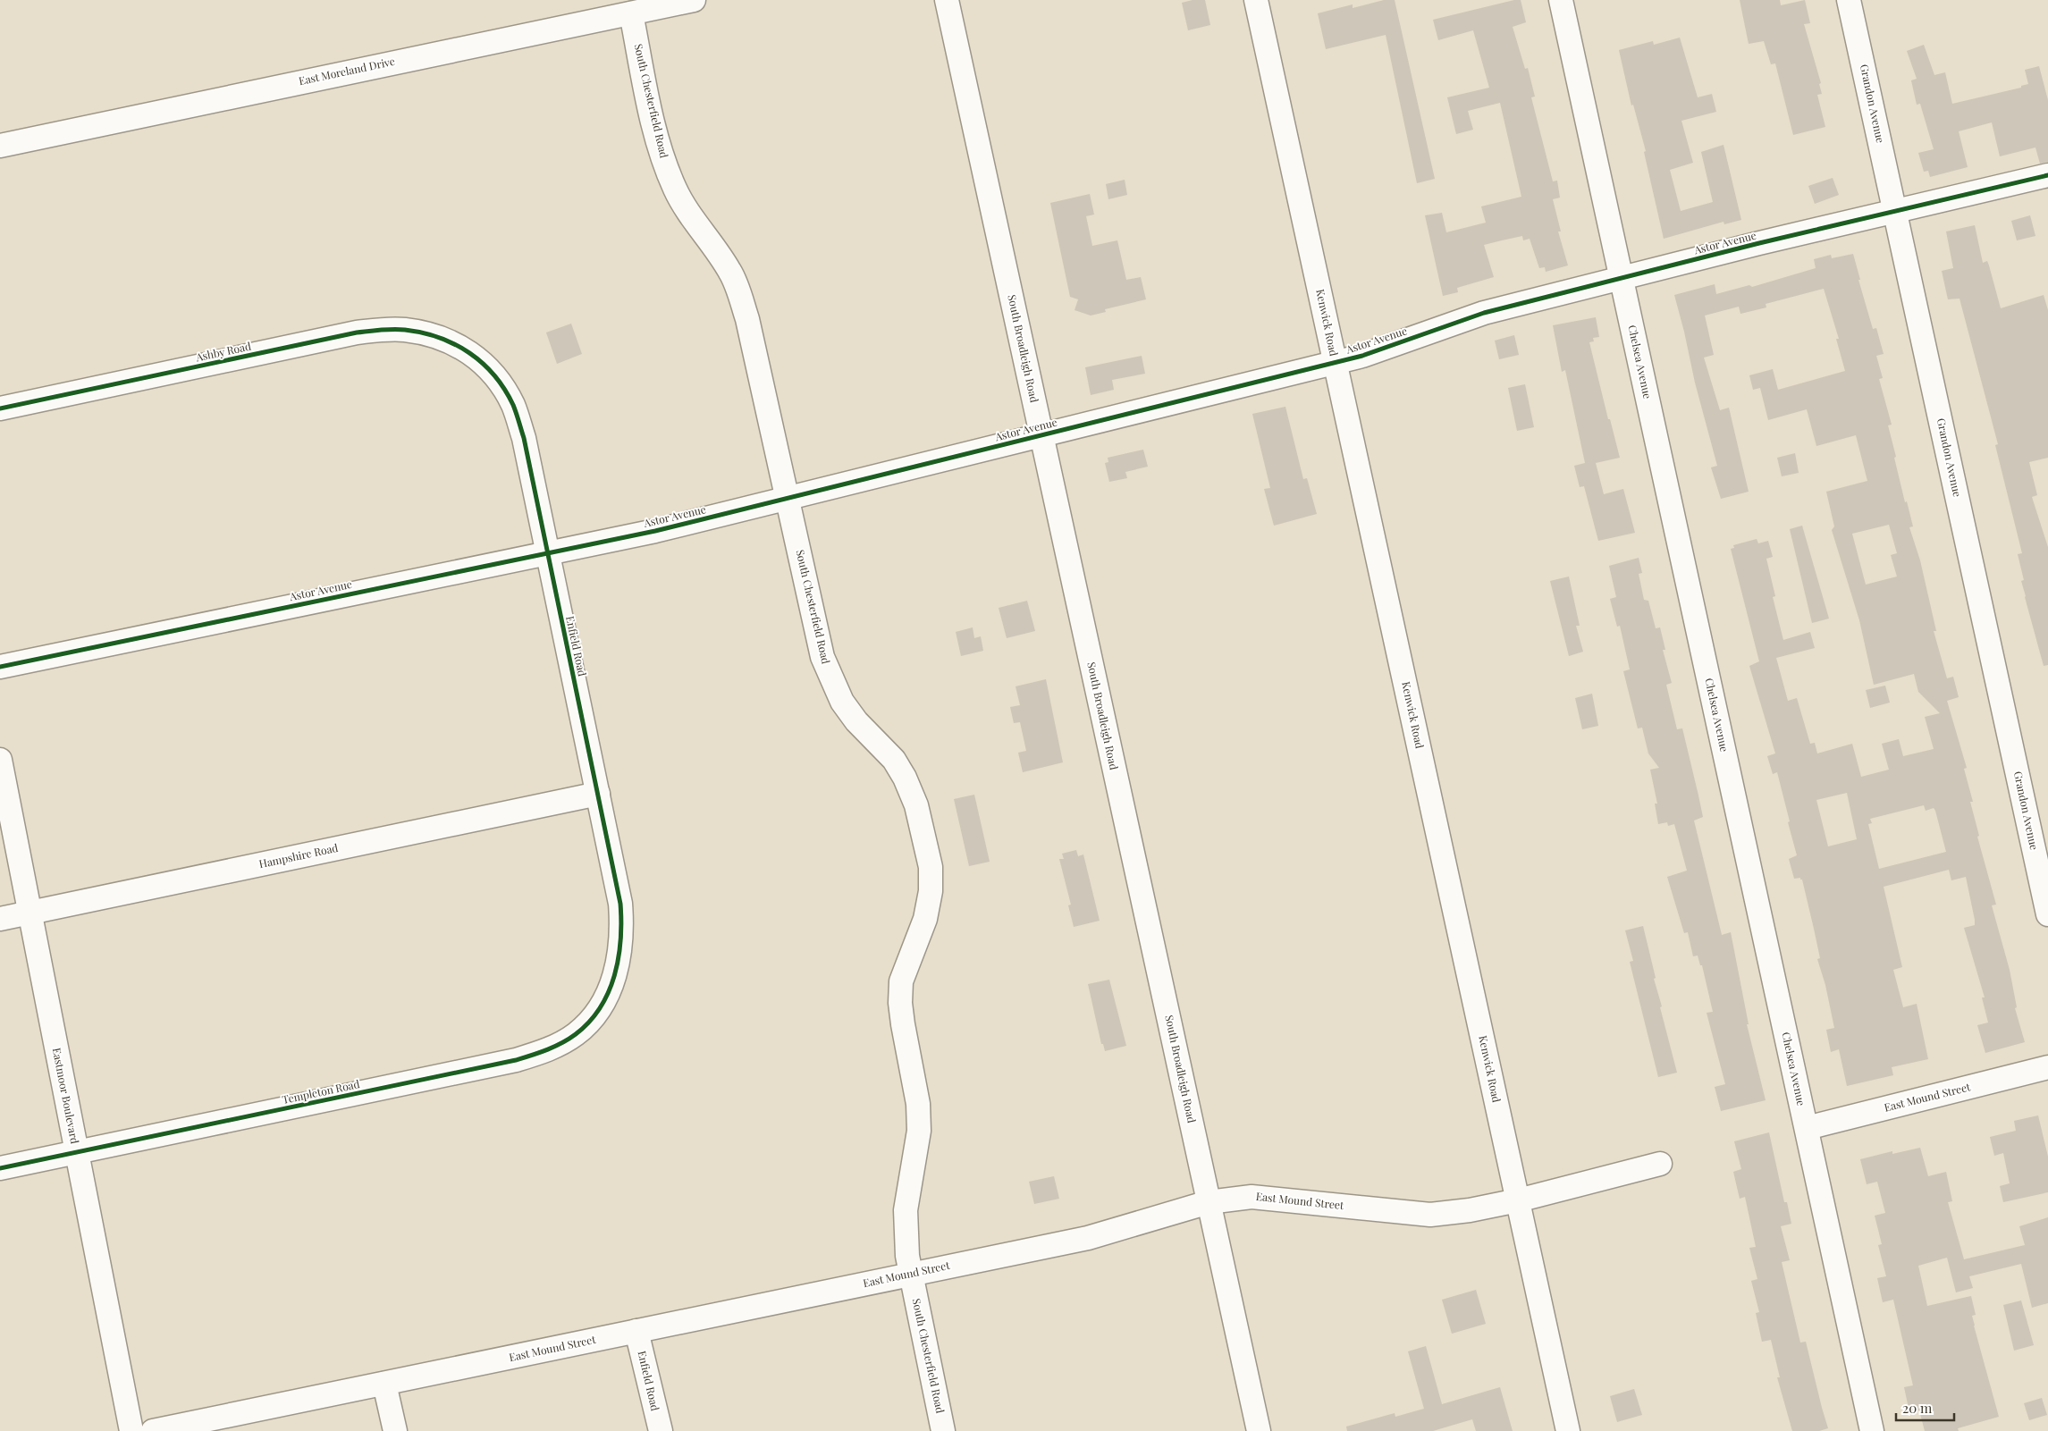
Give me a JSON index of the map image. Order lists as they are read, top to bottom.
{
  "streets": {
    "street": [
      "East Moreland Drive",
      "South Chesterfield Road",
      "Grandon Avenue",
      "Astor Avenue",
      "Kenwick Road",
      "South Broadleigh Road",
      "Ashby Road",
      "Chelsea Avenue",
      "Enfield Road",
      "Hampshire Road",
      "Templeton Road",
      "Eastmoor Boulevard",
      "East Mound Street"
    ]
  },
  "crossings": [
    ["East Moreland Drive", "South Chesterfield Road"],
    ["South Chesterfield Road", "Astor Avenue"],
    ["South Chesterfield Road", "East Mound Street"],
    ["Grandon Avenue", "Astor Avenue"],
    ["Astor Avenue", "Kenwick Road"],
    ["Astor Avenue", "South Broadleigh Road"],
    ["Astor Avenue", "Chelsea Avenue"],
    ["Astor Avenue", "Enfield Road"],
    ["Kenwick Road", "East Mound Street"],
    ["South Broadleigh Road", "East Mound Street"],
    ["Ashby Road", "Enfield Road"],
    ["Chelsea Avenue", "East Mound Street"],
    ["Enfield Road", "Hampshire Road"],
    ["Enfield Road", "Templeton Road"],
    ["Enfield Road", "East Mound Street"],
    ["Hampshire Road", "Eastmoor Boulevard"],
    ["Templeton Road", "Eastmoor Boulevard"]
  ],
  "scale_bar": "20 m"
}
